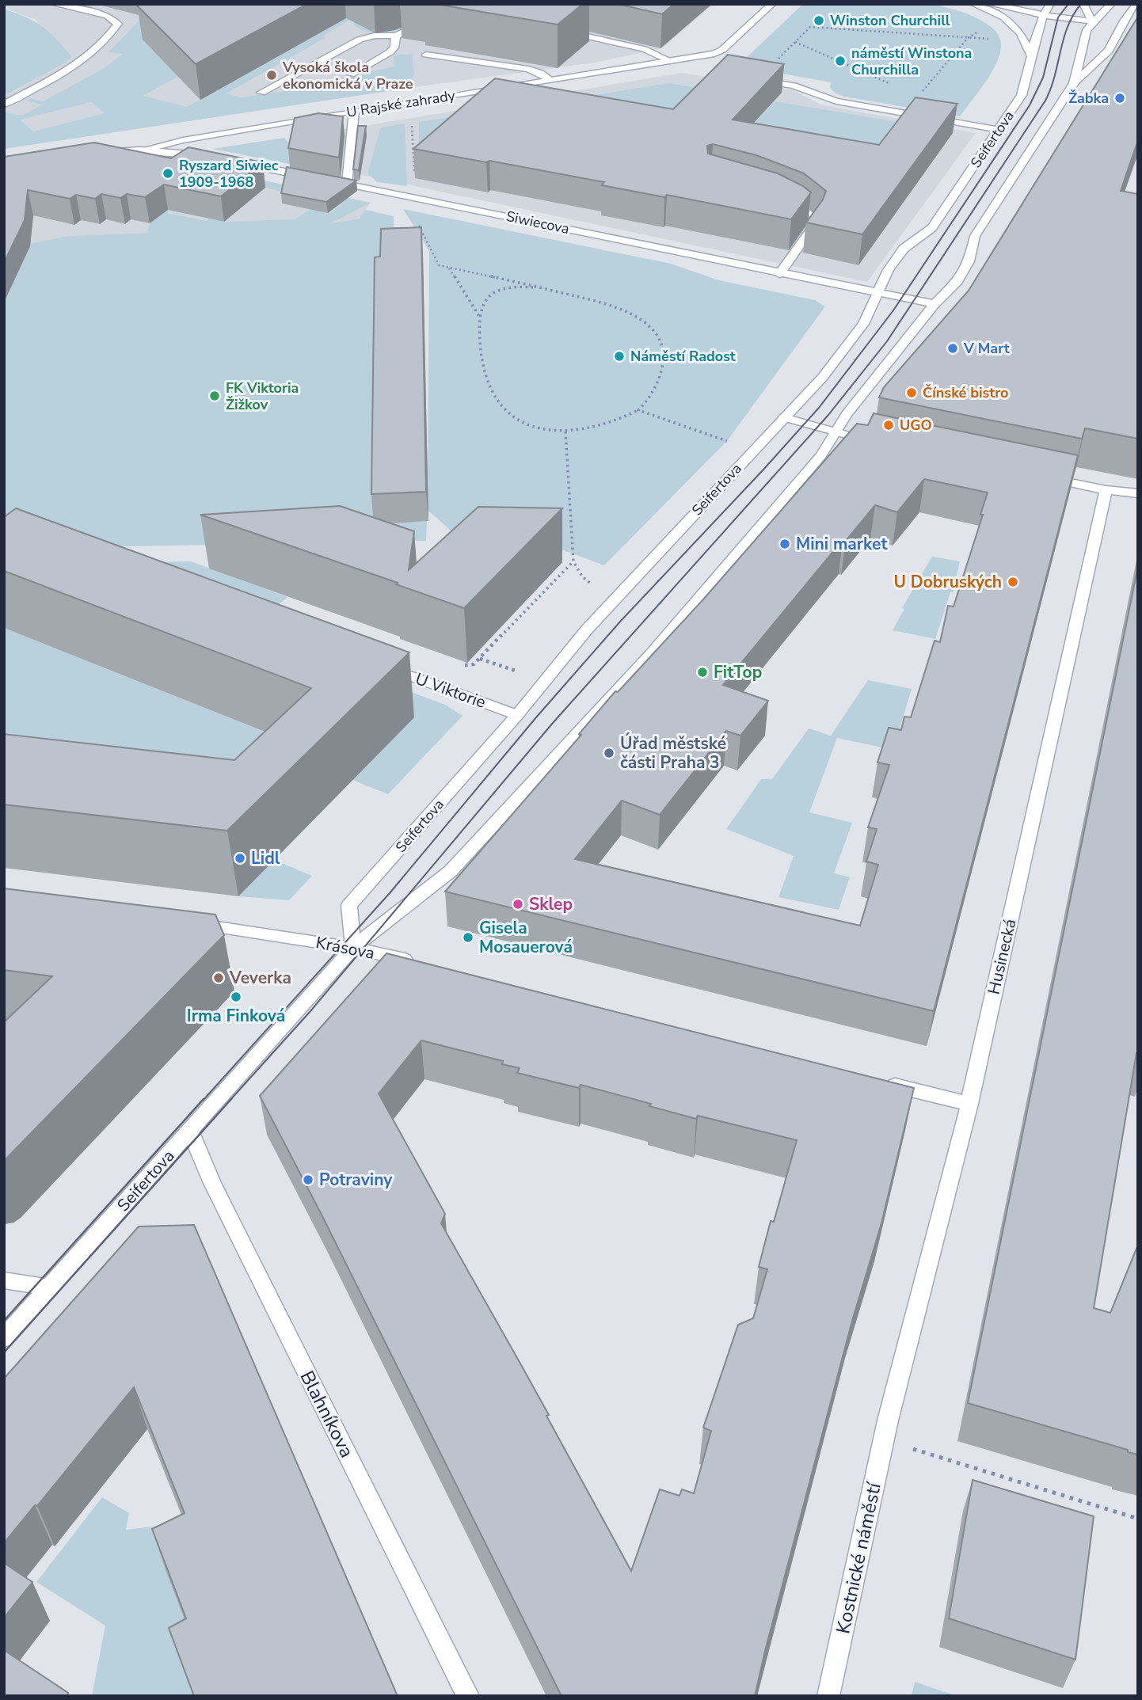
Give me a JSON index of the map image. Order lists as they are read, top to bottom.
{
  "streets": {
    "street": [
      "U Rajské zahrady",
      "Seifertova",
      "Siwiecova",
      "U Viktorie",
      "Krásova",
      "Husinecká",
      "Blahníkova",
      "Kostnické náměstí"
    ]
  },
  "crossings": [
    ["Seifertova", "Siwiecova"],
    ["Seifertova", "U Viktorie"],
    ["Seifertova", "Krásova"],
    ["Seifertova", "Blahníkova"],
    ["Husinecká", "Kostnické náměstí"]
  ],
  "places": [
    "Winston Churchill",
    "náměstí Winstona Churchilla",
    "Vysoká škola ekonomická v Praze",
    "Žabka",
    "Ryszard Siwiec 1909-1968",
    "V Mart",
    "Náměstí Radost",
    "Čínské bistro",
    "FK Viktoria Žižkov",
    "UGO",
    "Mini market",
    "U Dobruských",
    "FitTop",
    "Úřad městské části Praha 3",
    "Lidl",
    "Sklep",
    "Gisela Mosauerová",
    "Veverka",
    "Irma Finková",
    "Potraviny"
  ]
}
